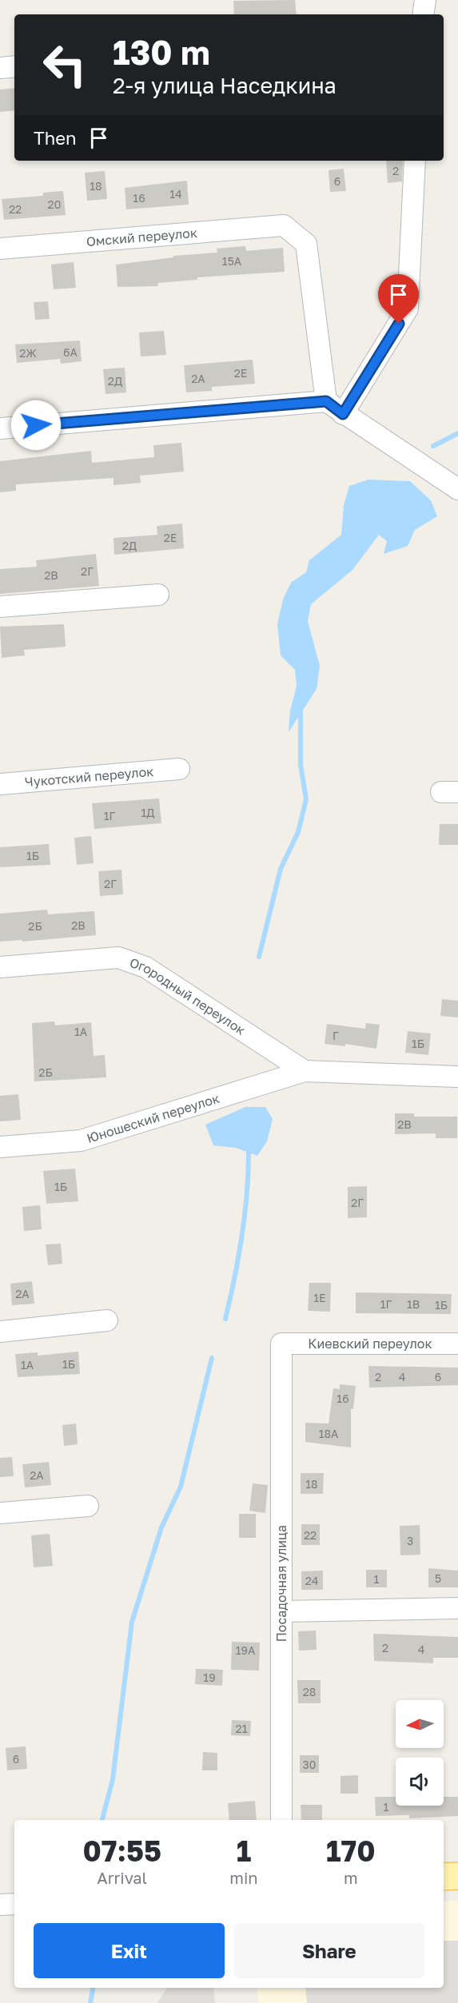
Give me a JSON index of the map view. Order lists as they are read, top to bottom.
{
  "streets": {
    "street": [
      "Омский переулок",
      "Чукотский переулок",
      "Огородный переулок",
      "Юношеский переулок",
      "Киевский переулок",
      "Посадочная улица"
    ]
  },
  "crossings": [
    ["Огородный переулок", "Юношеский переулок"],
    ["Киевский переулок", "Посадочная улица"]
  ],
  "house_numbers": [
    "2",
    "6",
    "18",
    "14",
    "16",
    "20",
    "22",
    "15А",
    "6А",
    "2Ж",
    "2Е",
    "2А",
    "2Д",
    "2Е",
    "2Д",
    "2Г",
    "2В",
    "1Д",
    "1Г",
    "1Б",
    "2Г",
    "2В",
    "2Б",
    "1А",
    "Г",
    "1Б",
    "2Б",
    "2В",
    "1Б",
    "2Г",
    "2А",
    "1Е",
    "1Г",
    "1В",
    "1Б",
    "1Б",
    "1А",
    "2",
    "4",
    "6",
    "16",
    "18А",
    "2А",
    "18",
    "22",
    "3",
    "5",
    "1",
    "24",
    "2",
    "4",
    "19А",
    "19",
    "28",
    "21",
    "6",
    "30",
    "1"
  ],
  "north": "left",
  "page": {
    "turn": ["130 m", "2-я улица Наседкина"],
    "then": "Then",
    "eta": [
      "07:55",
      "Arrival",
      "1",
      "min",
      "170",
      "m"
    ],
    "buttons": ["Exit", "Share"]
  }
}
